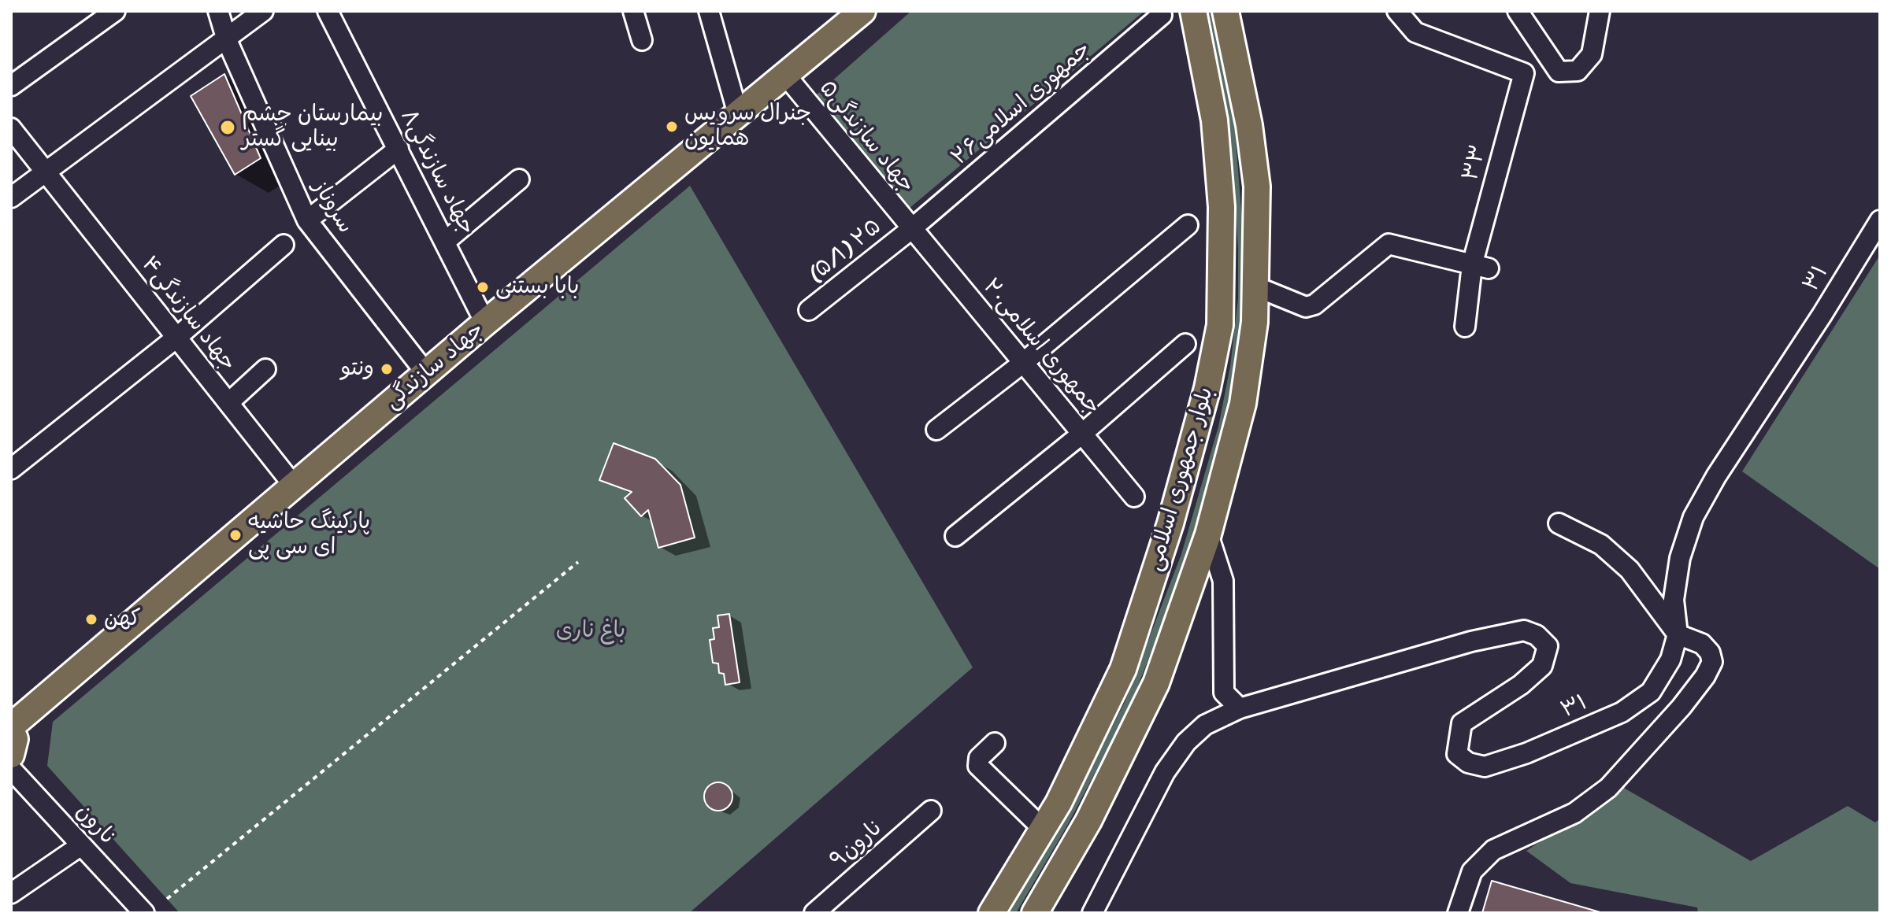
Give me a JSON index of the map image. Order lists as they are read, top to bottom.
{
  "streets": {
    "main road": ["جهاد سازندگی", "بلوار جمهوری اسلامی"],
    "street": [
      "جمهوری اسلامی۲۶",
      "جهاد سازندگی۵",
      "۳۳",
      "جهاد سازندگی۸",
      "سروناز",
      "(۵/۱) ۲۵",
      "۳۱",
      "جهاد سازندگی۴",
      "جمهوری اسلامی۲۰",
      "نارون",
      "نارون۹"
    ]
  },
  "crossings": [
    ["جمهوری اسلامی۲۶", "جهاد سازندگی۵"],
    ["جمهوری اسلامی۲۶", "(۵/۱) ۲۵"],
    ["جمهوری اسلامی۲۶", "جمهوری اسلامی۲۰"],
    ["جهاد سازندگی۵", "(۵/۱) ۲۵"],
    ["جهاد سازندگی۵", "جمهوری اسلامی۲۰"],
    ["جهاد سازندگی۵", "جهاد سازندگی"],
    ["جهاد سازندگی۸", "جهاد سازندگی"],
    ["سروناز", "جهاد سازندگی"],
    ["(۵/۱) ۲۵", "جمهوری اسلامی۲۰"],
    ["جهاد سازندگی۴", "جهاد سازندگی"]
  ],
  "parks": ["باغ ناری"],
  "places": [
    "جنرال سرویس همایون",
    "بیمارستان چشم بینایی گستر",
    "بابا بستنی",
    "ونتو",
    "پارکینگ حاشیه ای سی پی",
    "کهن"
  ]
}
